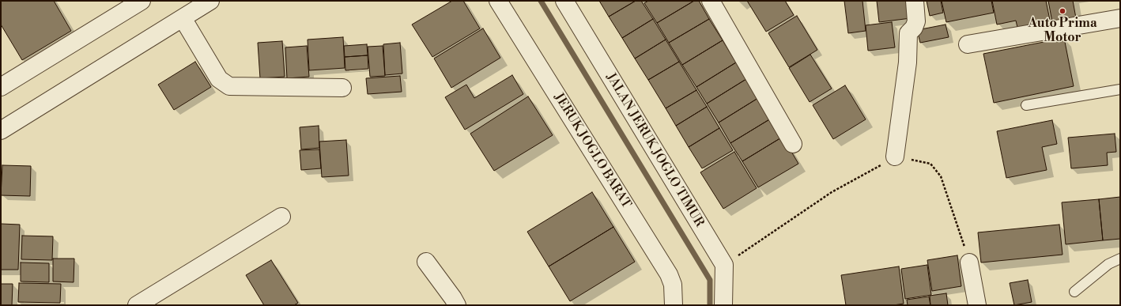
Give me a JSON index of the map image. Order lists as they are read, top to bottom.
{
  "streets": {
    "street": ["JALAN JERUK JOGLO TIMUR", "JERUK JOGLO BARAT"]
  },
  "places": ["Auto Prima Motor"]
}
